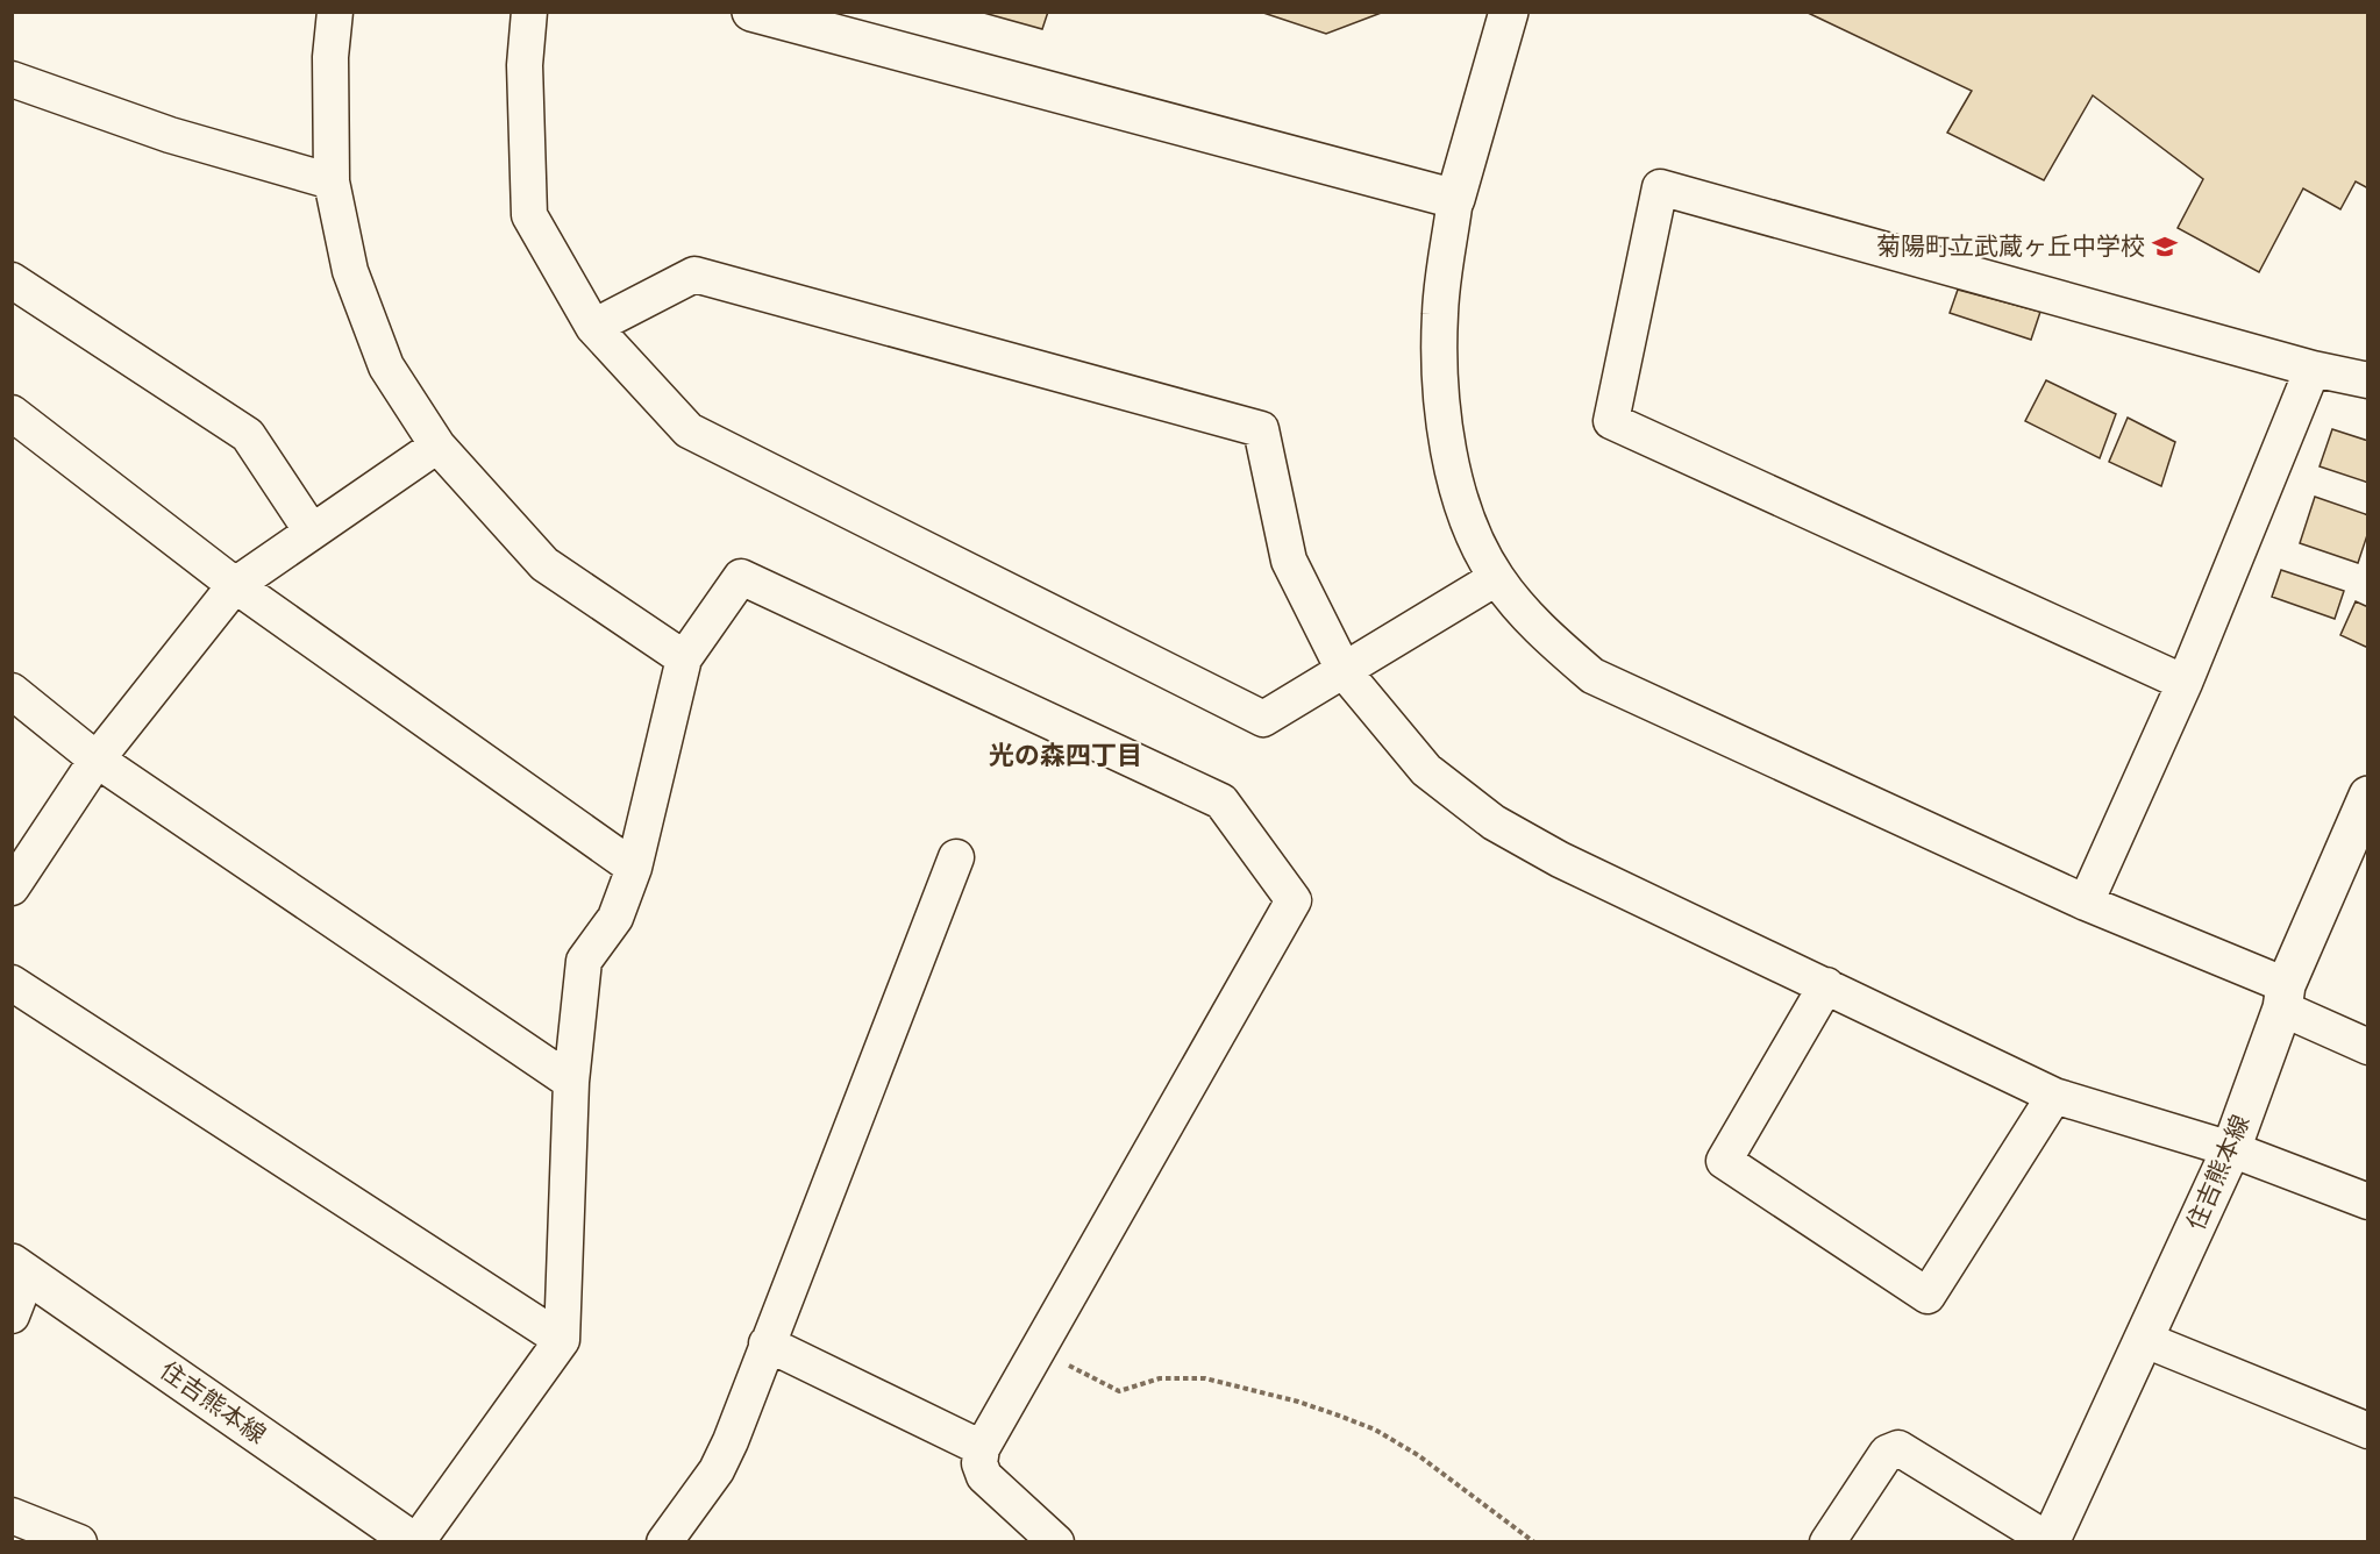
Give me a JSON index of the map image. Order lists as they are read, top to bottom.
{
  "streets": {
    "main road": ["住吉熊本線"]
  },
  "districts": ["光の森四丁目"],
  "places": {
    "school or university": ["菊陽町立武蔵ヶ丘中学校"]
  }
}
